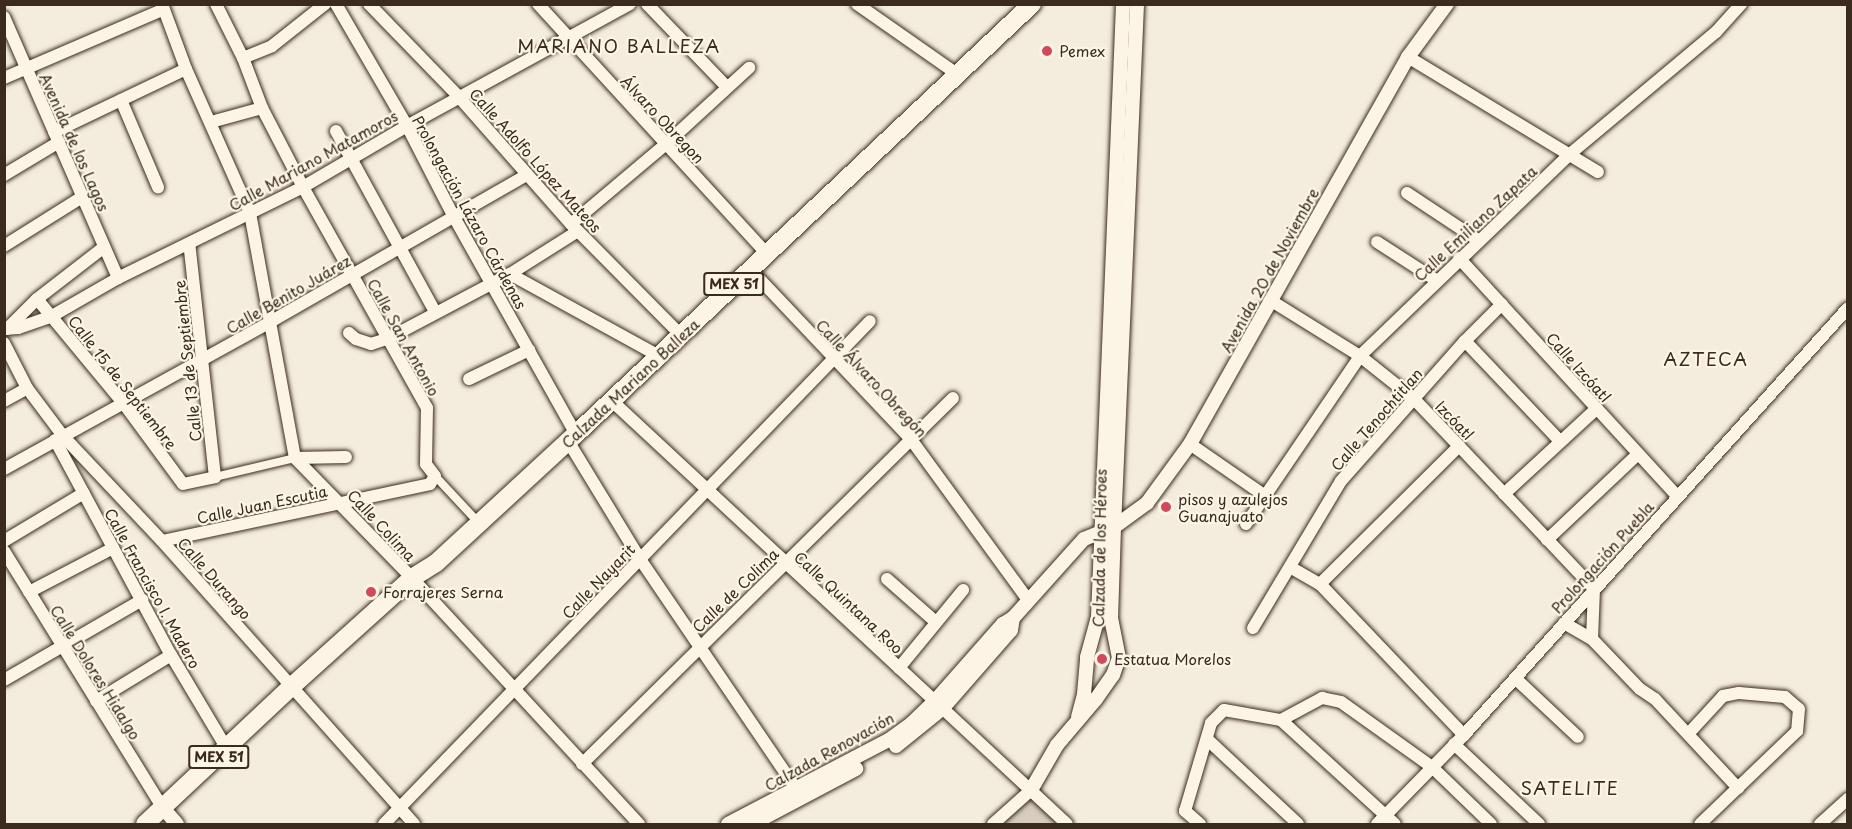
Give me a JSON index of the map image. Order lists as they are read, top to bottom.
{
  "streets": {
    "main road": ["MEX 51", "Calzada Mariano Balleza"],
    "street": [
      "Álvaro Obregon",
      "Avenida de los Lagos",
      "Calle Mariano Matamoros",
      "Calle Adolfo López Mateos",
      "Prolongación Lázaro Cárdenas",
      "Calle Emiliano Zapata",
      "Avenida 20 de Noviembre",
      "Calle Benito Juárez",
      "Calle San Antonio",
      "Calle 13 de Septiembre",
      "Calle Izcóatl",
      "Calle Álvaro Obregón",
      "Calle 15 de Septiembre",
      "Calle Tenochtitlan",
      "Izcóatl",
      "Calle Juan Escutia",
      "Calle Colima",
      "Calzada de los Héroes",
      "Prolongación Puebla",
      "Calle Durango",
      "Calle Nayarit",
      "Calle Francisco I. Madero",
      "Calle de Colima",
      "Calle Quintana Roo",
      "Calle Dolores Hidalgo",
      "Calzada Renovación"
    ]
  },
  "crossings": [
    ["Álvaro Obregon", "Calle Mariano Matamoros"],
    ["Álvaro Obregon", "Calzada Mariano Balleza"],
    ["Avenida de los Lagos", "Calle Mariano Matamoros"],
    ["Calle Mariano Matamoros", "Calle Adolfo López Mateos"],
    ["Calle Mariano Matamoros", "Prolongación Lázaro Cárdenas"],
    ["Calle Mariano Matamoros", "Calle San Antonio"],
    ["Calle Mariano Matamoros", "Calle 13 de Septiembre"],
    ["Calle Mariano Matamoros", "Calle 15 de Septiembre"],
    ["Calle Adolfo López Mateos", "Calle Benito Juárez"],
    ["Calle Adolfo López Mateos", "Calzada Mariano Balleza"],
    ["Prolongación Lázaro Cárdenas", "Calle Benito Juárez"],
    ["Prolongación Lázaro Cárdenas", "Calzada Mariano Balleza"],
    ["Prolongación Lázaro Cárdenas", "Calle Nayarit"],
    ["Prolongación Lázaro Cárdenas", "Calle de Colima"],
    ["Prolongación Lázaro Cárdenas", "Calzada Renovación"],
    ["Calle Emiliano Zapata", "Calle Izcóatl"],
    ["Calle Emiliano Zapata", "Izcóatl"],
    ["Avenida 20 de Noviembre", "Izcóatl"],
    ["Avenida 20 de Noviembre", "Calzada de los Héroes"],
    ["Avenida 20 de Noviembre", "Calzada Renovación"],
    ["MEX 51", "Calzada Mariano Balleza"],
    ["MEX 51", "Calle Durango"],
    ["MEX 51", "Calle Francisco I. Madero"],
    ["MEX 51", "Calle Dolores Hidalgo"],
    ["Calle Benito Juárez", "Calle San Antonio"],
    ["Calle Benito Juárez", "Calle 13 de Septiembre"],
    ["Calle Benito Juárez", "Calle 15 de Septiembre"],
    ["Calle Benito Juárez", "Calle Durango"],
    ["Calle Benito Juárez", "Calle Francisco I. Madero"],
    ["Calle San Antonio", "Calle Juan Escutia"],
    ["Calle 13 de Septiembre", "Calle 15 de Septiembre"],
    ["Calle Izcóatl", "Calle Tenochtitlan"],
    ["Calle Izcóatl", "Prolongación Puebla"],
    ["Calle Álvaro Obregón", "Calzada Mariano Balleza"],
    ["Calle Álvaro Obregón", "Calle Nayarit"],
    ["Calle Álvaro Obregón", "Calle de Colima"],
    ["Calle Álvaro Obregón", "Calzada Renovación"],
    ["Calzada Mariano Balleza", "Calle Colima"],
    ["Calzada Mariano Balleza", "Calle Durango"],
    ["Calzada Mariano Balleza", "Calle Quintana Roo"],
    ["Calle Tenochtitlan", "Izcóatl"],
    ["Izcóatl", "Prolongación Puebla"],
    ["Calle Juan Escutia", "Calle Colima"],
    ["Calle Juan Escutia", "Calle Durango"],
    ["Calle Colima", "Calle Nayarit"],
    ["Calle Colima", "Calle de Colima"],
    ["Calzada de los Héroes", "Calzada Renovación"],
    ["Calle Durango", "Calle Nayarit"],
    ["Calle Durango", "Calle Francisco I. Madero"],
    ["Calle Nayarit", "Calle Quintana Roo"],
    ["Calle de Colima", "Calle Quintana Roo"],
    ["Calle Quintana Roo", "Calzada Renovación"]
  ],
  "districts": ["MARIANO BALLEZA", "AZTECA", "SATELITE"],
  "places": [
    "Pemex",
    "pisos y azulejos Guanajuato",
    "Forrajeres Serna",
    "Estatua Morelos"
  ]
}
